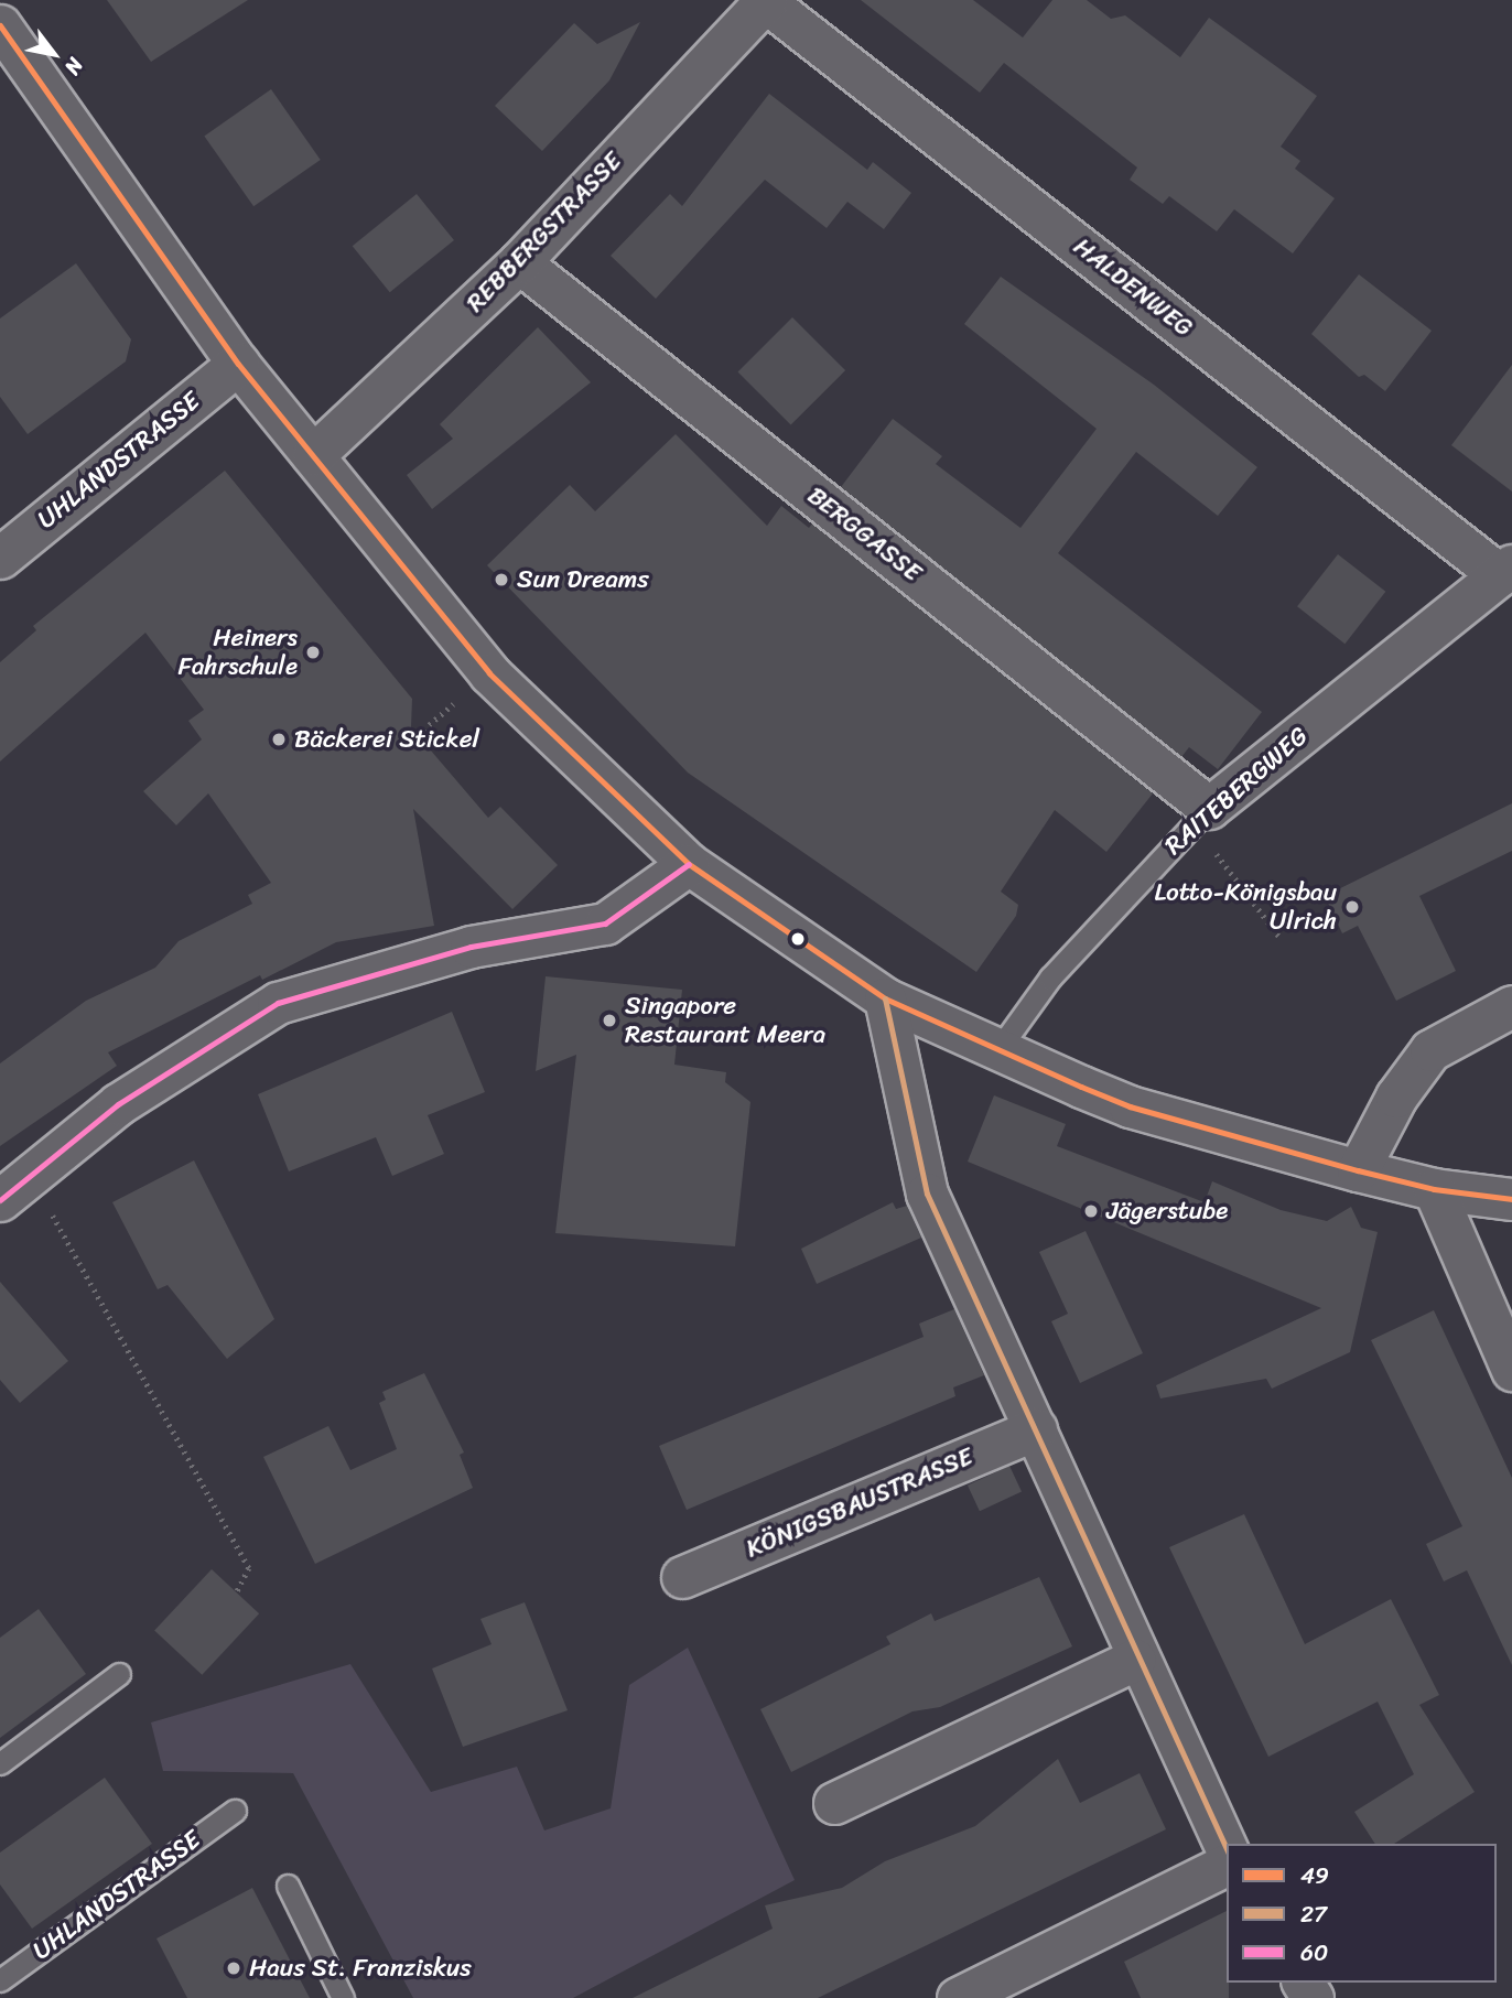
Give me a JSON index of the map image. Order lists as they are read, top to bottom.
{
  "streets": {
    "street": [
      "REBBERGSTRASSE",
      "HALDENWEG",
      "UHLANDSTRASSE",
      "BERGGASSE",
      "RAITEBERGWEG",
      "KÖNIGSBAUSTRASSE"
    ]
  },
  "crossings": [
    ["REBBERGSTRASSE", "HALDENWEG"],
    ["REBBERGSTRASSE", "BERGGASSE"],
    ["HALDENWEG", "RAITEBERGWEG"],
    ["BERGGASSE", "RAITEBERGWEG"]
  ],
  "places": [
    "Sun Dreams",
    "Heiners Fahrschule",
    "Bäckerei Stickel",
    "Lotto-Königsbau Ulrich",
    "Singapore Restaurant Meera",
    "Jägerstube",
    "Haus St. Franziskus"
  ],
  "lines": ["transit line 49", "transit line 60", "transit line 27"],
  "legend": ["49", "27", "60"],
  "north": "bottom right"
}
